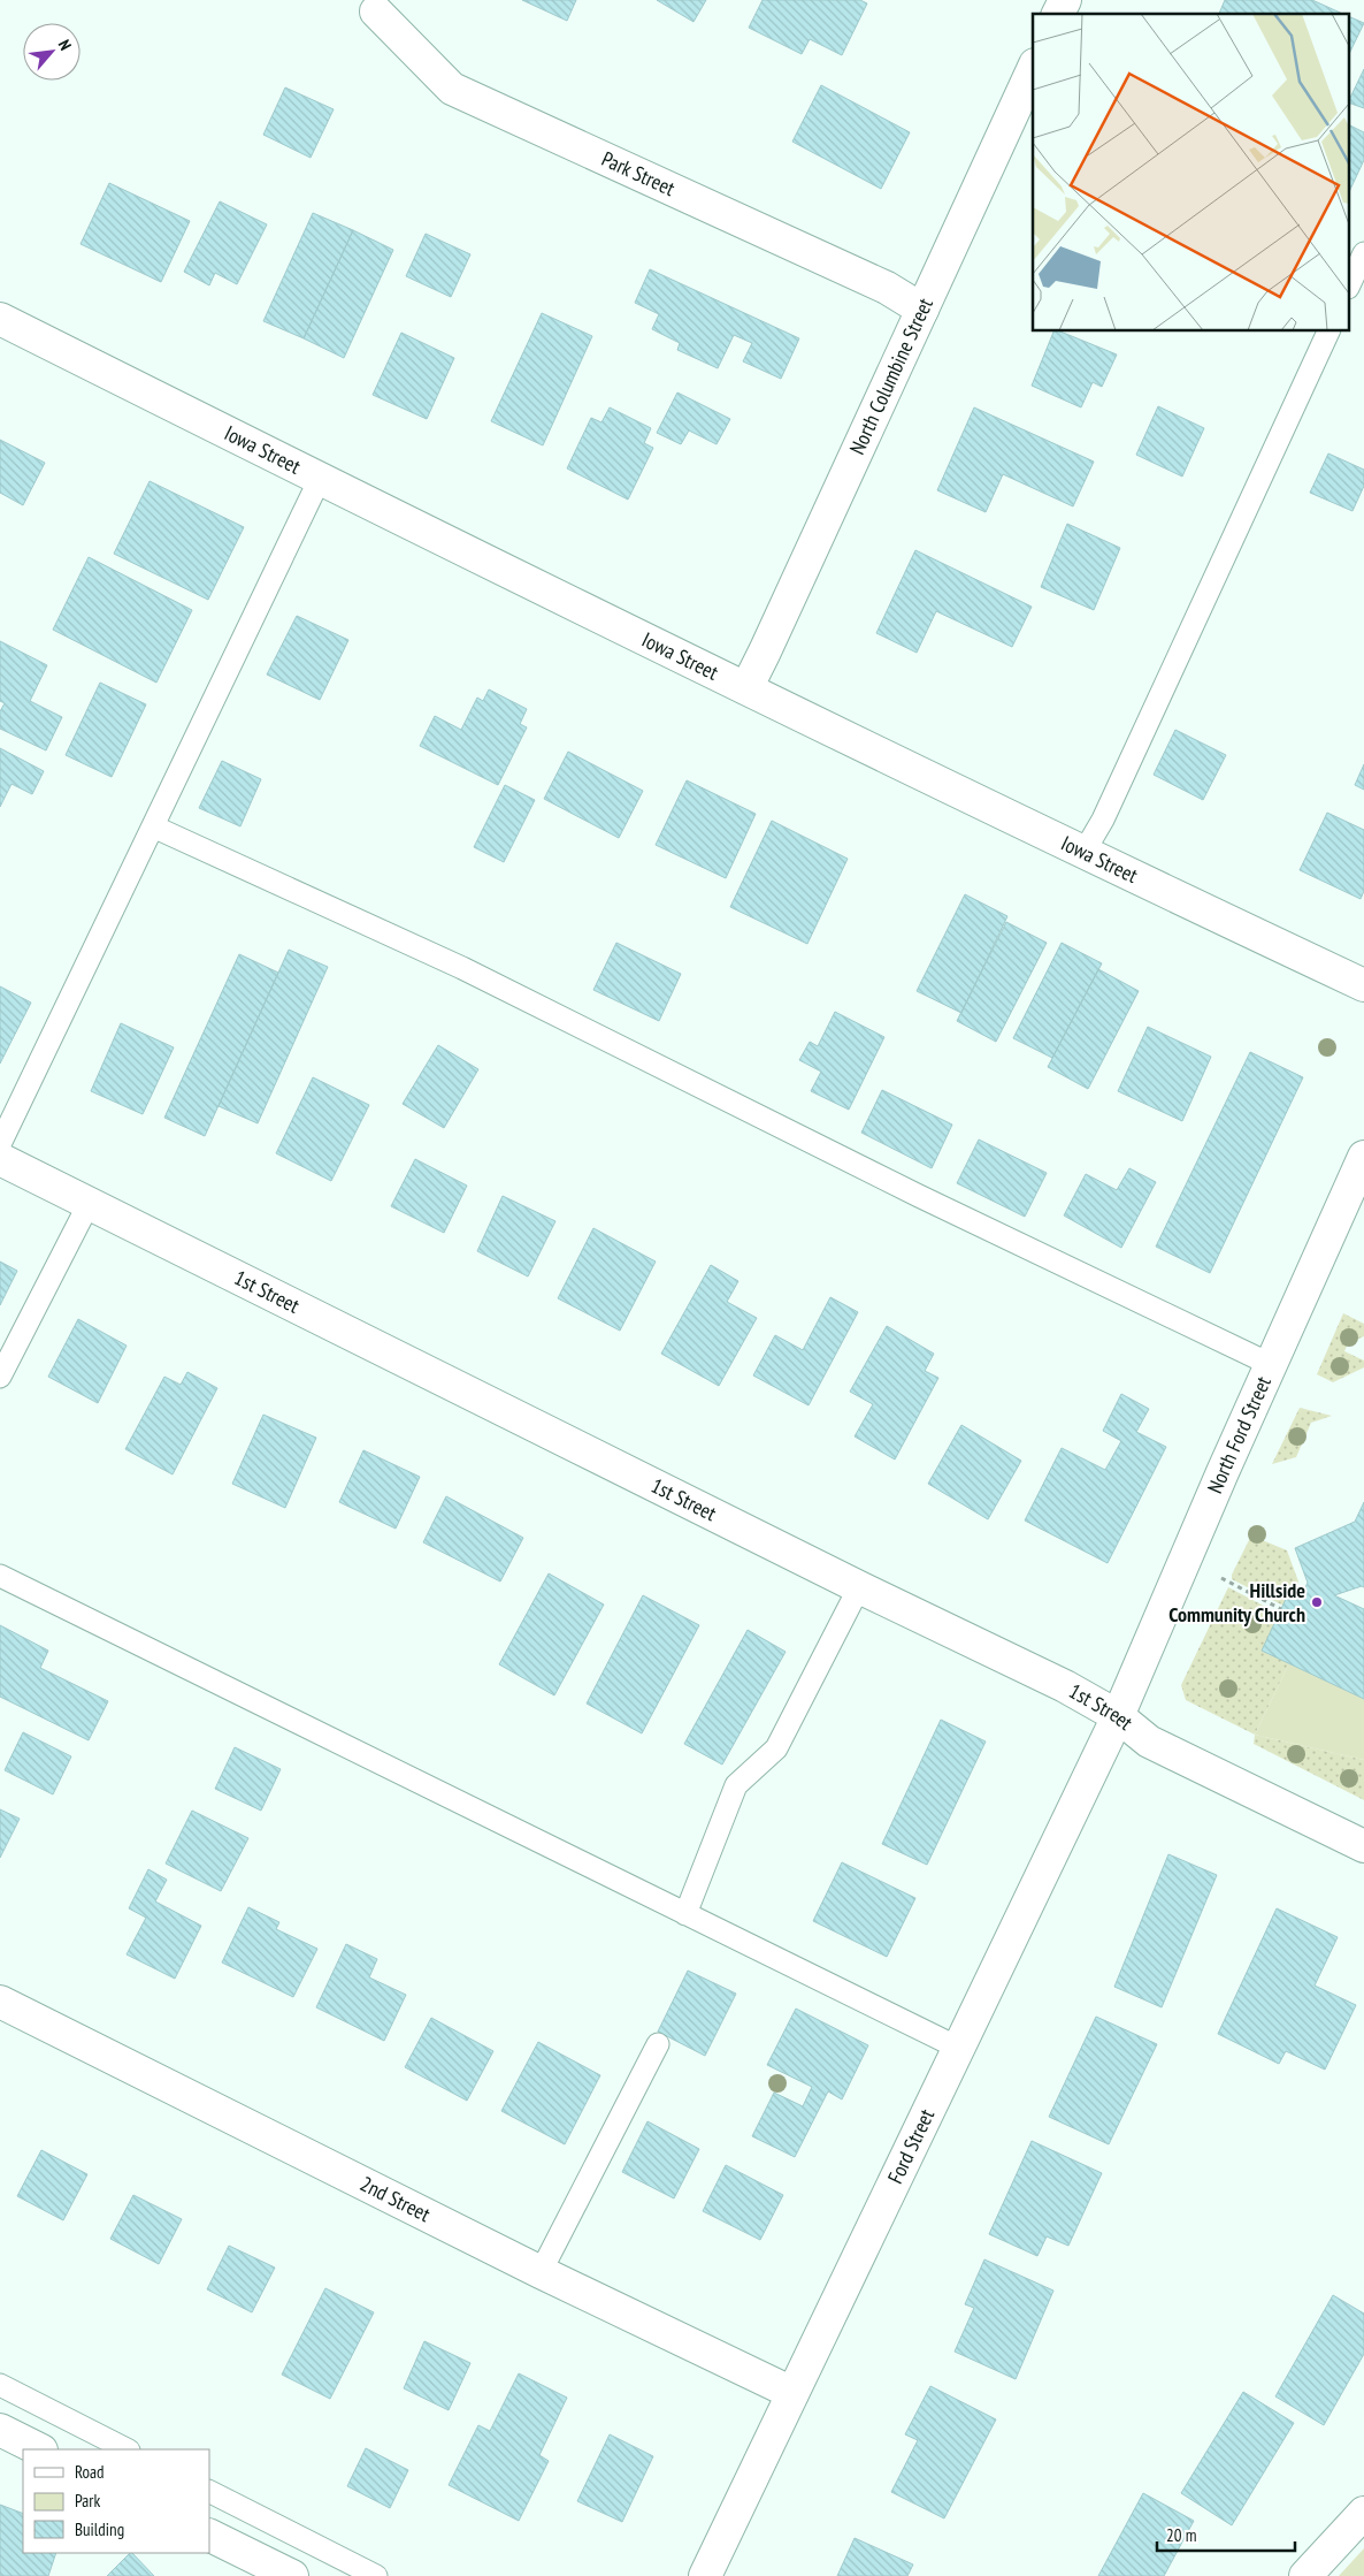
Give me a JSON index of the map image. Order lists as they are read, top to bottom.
{
  "streets": {
    "street": [
      "Park Street",
      "North Columbine Street",
      "Iowa Street",
      "1st Street",
      "North Ford Street",
      "Ford Street",
      "2nd Street"
    ]
  },
  "crossings": [
    ["Park Street", "North Columbine Street"],
    ["North Columbine Street", "Iowa Street"],
    ["1st Street", "North Ford Street"],
    ["1st Street", "Ford Street"],
    ["North Ford Street", "Ford Street"],
    ["Ford Street", "2nd Street"]
  ],
  "places": ["Hillside Community Church"],
  "legend": ["Road", "Park", "Building"],
  "scale_bar": "20 m",
  "north": "top right"
}
